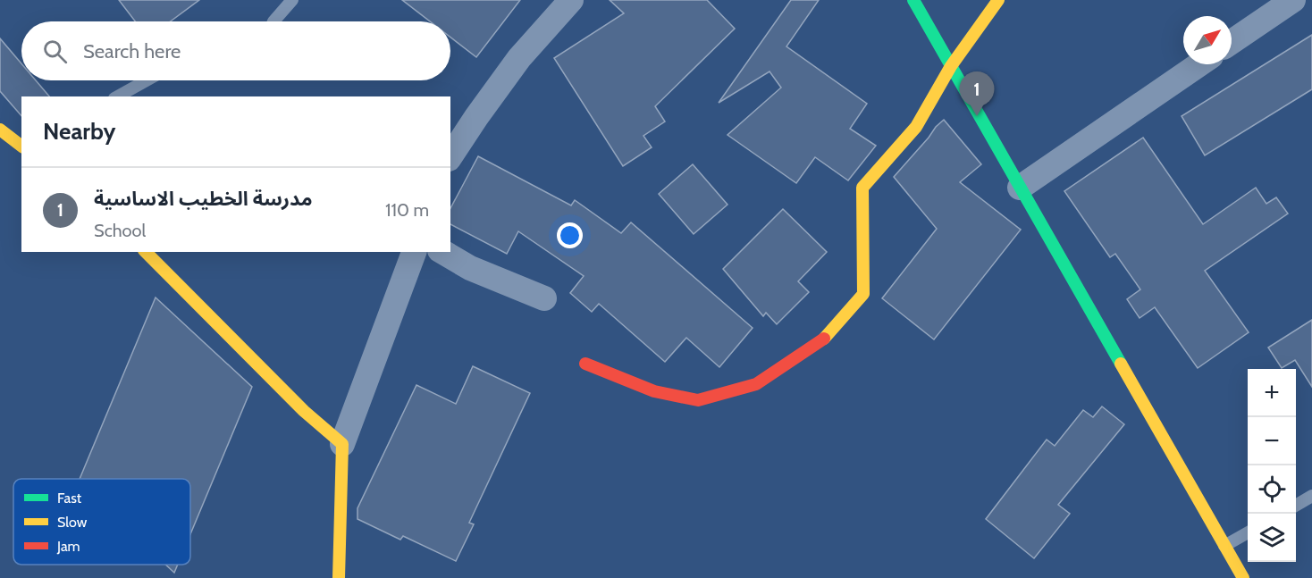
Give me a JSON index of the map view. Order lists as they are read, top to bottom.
{
  "legend": ["Fast", "Slow", "Jam"],
  "north": "top right",
  "page": {
    "search": "Search here",
    "pins": "1",
    "heading": "Nearby",
    "list": [
      {
        "mark": "1",
        "name": "مدرسة الخطيب الاساسية",
        "note": "School",
        "value": "110 m"
      }
    ],
    "map_buttons": ["+", "−"]
  }
}
